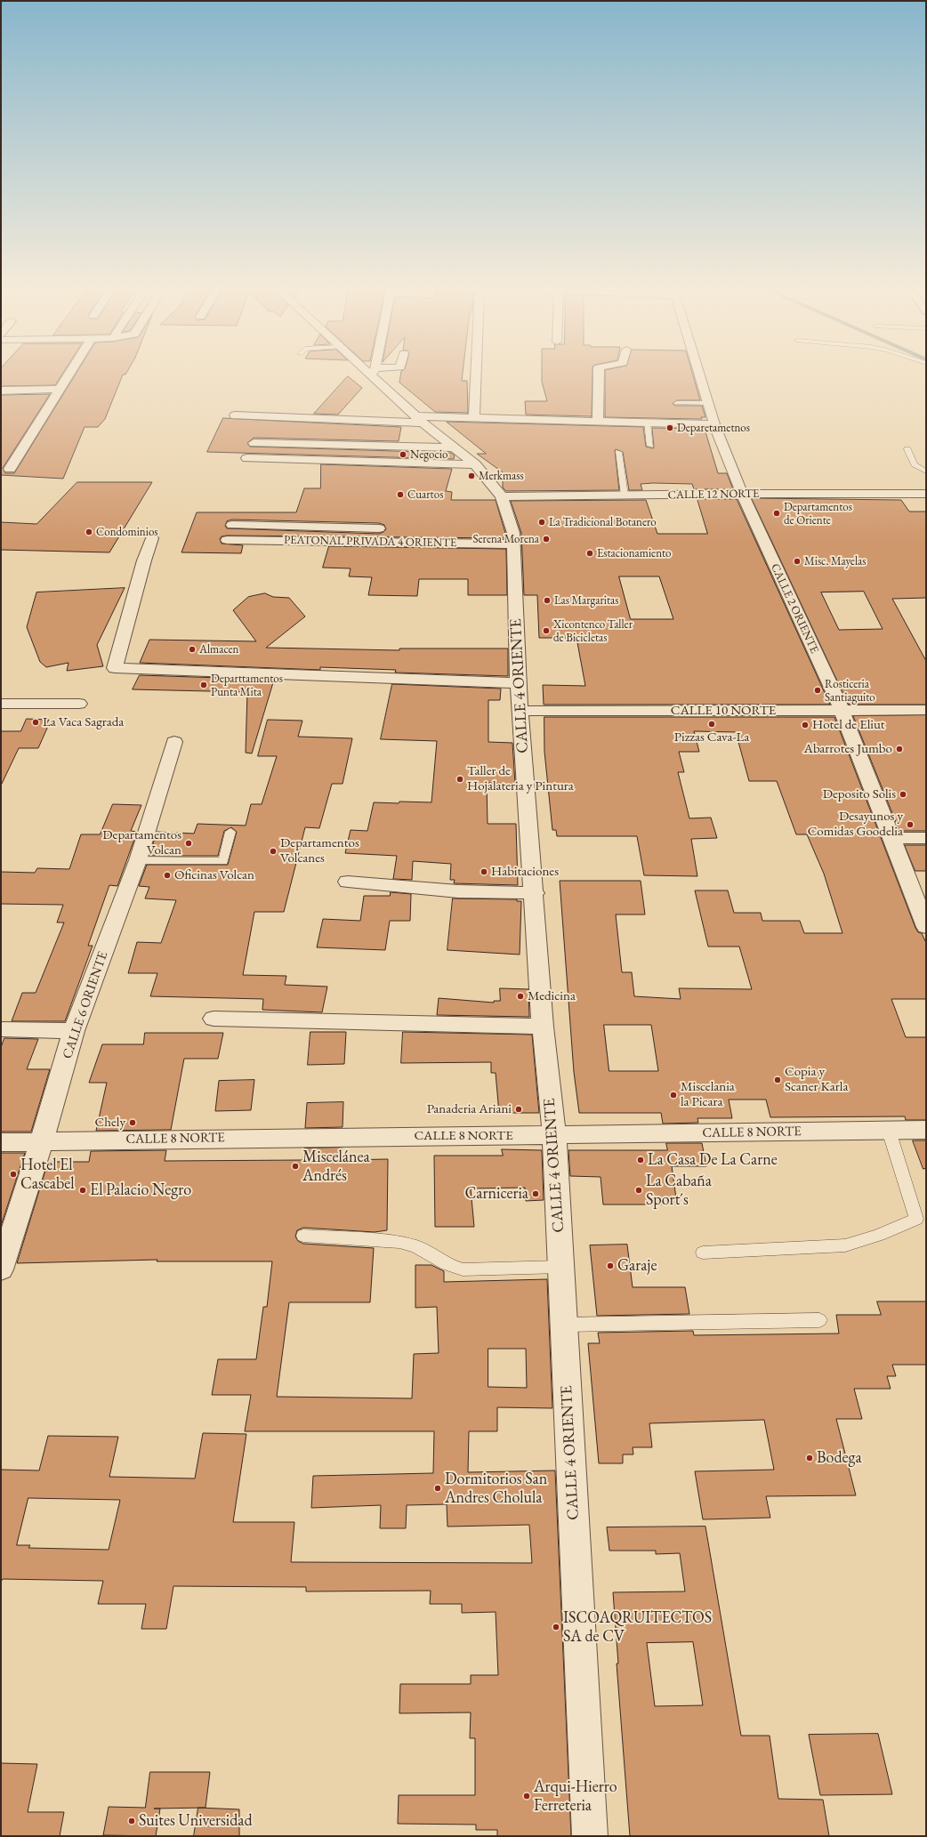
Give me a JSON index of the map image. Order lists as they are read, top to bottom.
{
  "streets": {
    "street": [
      "CALLE 12 NORTE",
      "PEATONAL PRIVADA 4 ORIENTE",
      "CALLE 2 ORIENTE",
      "CALLE 4 ORIENTE",
      "CALLE 10 NORTE",
      "CALLE 6 ORIENTE",
      "CALLE 8 NORTE"
    ]
  },
  "crossings": [
    ["CALLE 12 NORTE", "CALLE 2 ORIENTE"],
    ["CALLE 12 NORTE", "CALLE 4 ORIENTE"],
    ["PEATONAL PRIVADA 4 ORIENTE", "CALLE 4 ORIENTE"],
    ["CALLE 2 ORIENTE", "CALLE 10 NORTE"],
    ["CALLE 4 ORIENTE", "CALLE 10 NORTE"],
    ["CALLE 4 ORIENTE", "CALLE 8 NORTE"],
    ["CALLE 6 ORIENTE", "CALLE 8 NORTE"]
  ],
  "places": [
    "Deparetametnos",
    "Negocio",
    "Merkmass",
    "Cuartos",
    "Departamentos de Oriente",
    "La Tradicional Botanero",
    "Condominios",
    "Serena Morena",
    "Estacionamiento",
    "Misc. Mayelas",
    "Las Margaritas",
    "Xicontenco Taller de Bicicletas",
    "Almacen",
    "Departtamentos Punta Mita",
    "Rosticeria Santiaguito",
    "La Vaca Sagrada",
    "Pizzas Cava-La",
    "Hotel de Eliut",
    "Abarrotes Jumbo",
    "Taller de Hojalateria y Pintura",
    "Deposito Solis",
    "Desayunos y Comidas Goodelia",
    "Departamentos Volcan",
    "Departamentos Volcanes",
    "Habitaciones",
    "Oficinas Volcan",
    "Medicina",
    "Copia y Scaner Karla",
    "Miscelania la Picara",
    "Panaderia Ariani",
    "Chely",
    "La Casa De La Carne",
    "Miscelánea Andrés",
    "Hotel El Cascabel",
    "El Palacio Negro",
    "La Cabaña Sport´s",
    "Carniceria",
    "Garaje",
    "Bodega",
    "Dormitorios San Andres Cholula",
    "ISCOAQRUITECTOS SA de CV",
    "Arqui-Hierro Ferreteria",
    "Suites Universidad"
  ]
}
